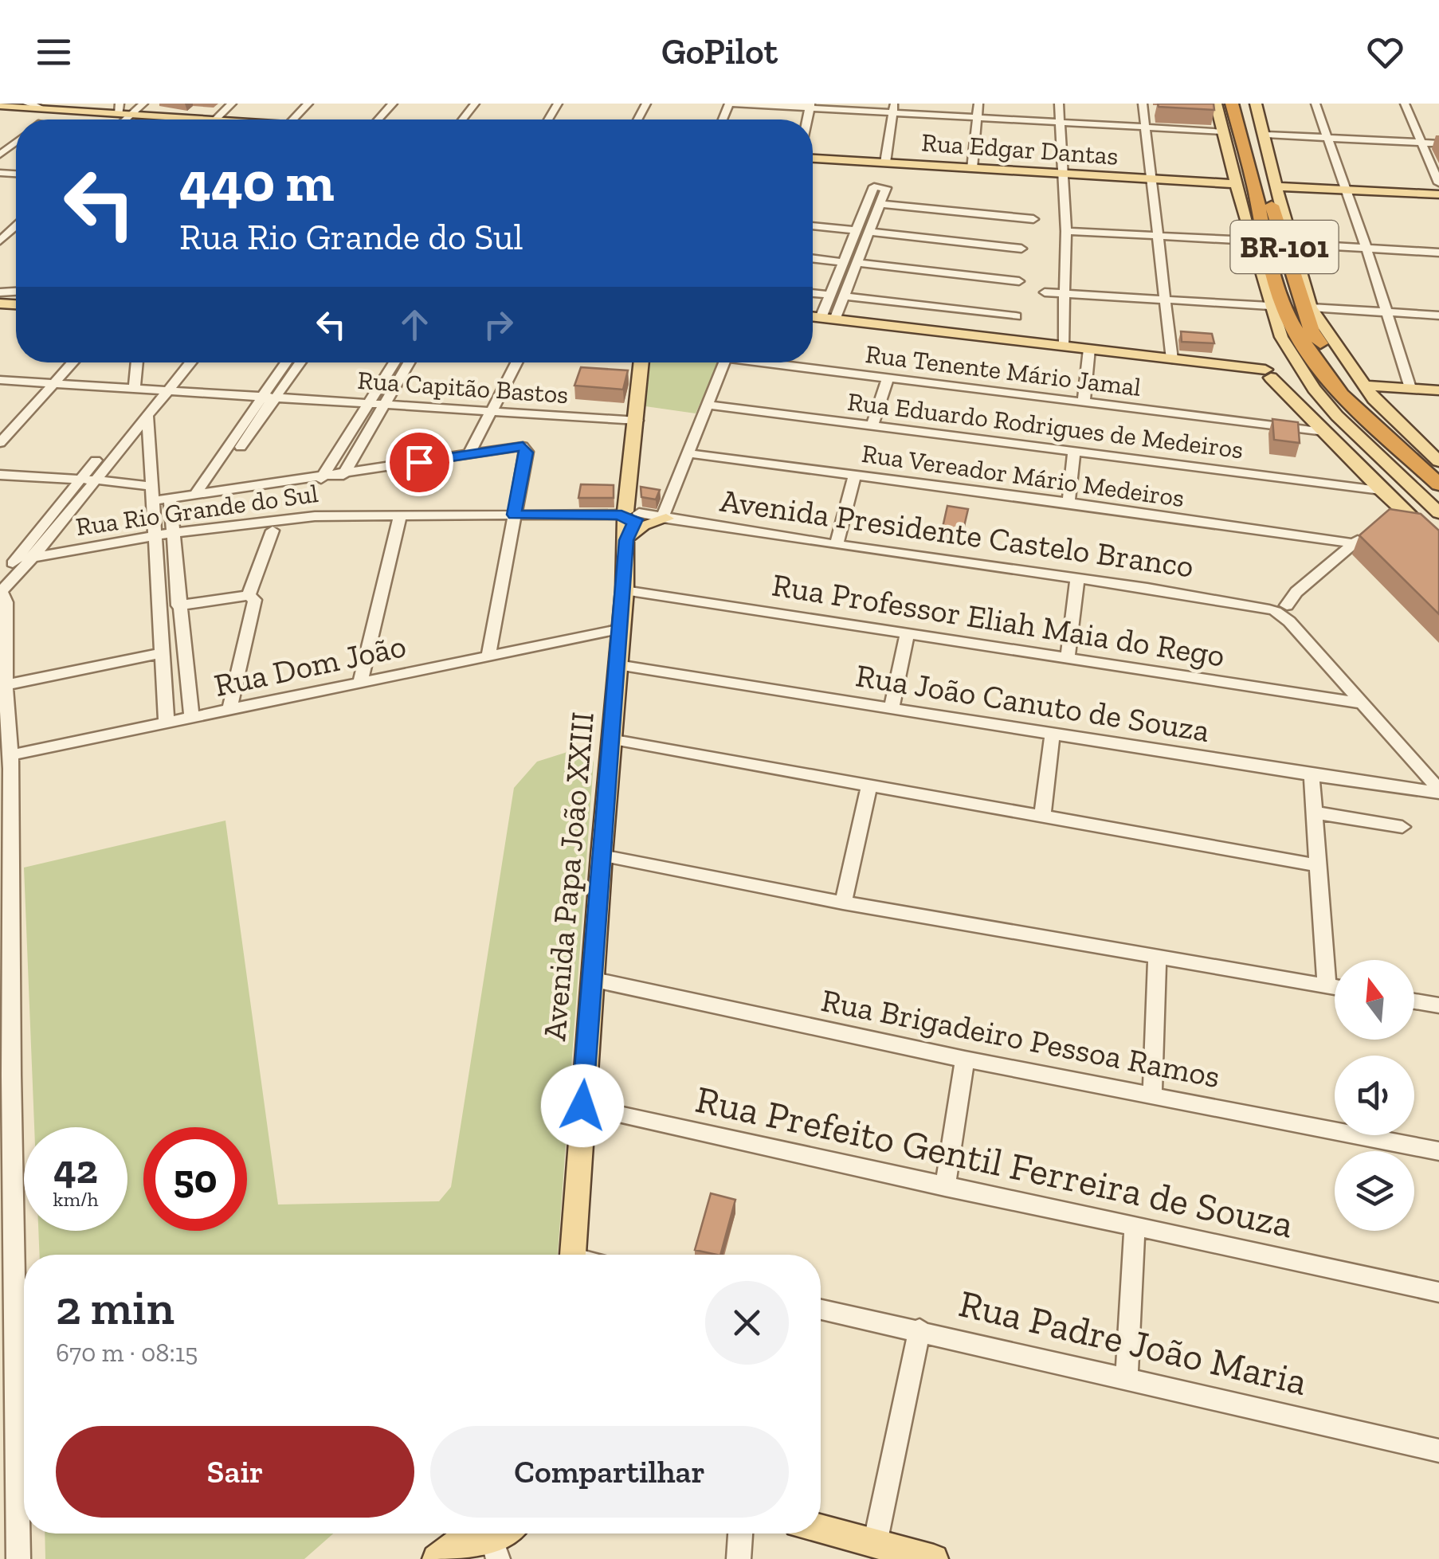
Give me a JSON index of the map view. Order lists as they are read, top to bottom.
{
  "streets": {
    "highway": ["BR-101"],
    "main road": ["Rua Edgar Dantas", "Avenida Papa João XXIII"],
    "street": [
      "Rua Tenente Mário Jamal",
      "Rua Capitão Bastos",
      "Rua Eduardo Rodrigues de Medeiros",
      "Rua Vereador Mário Medeiros",
      "Rua Rio Grande do Sul",
      "Avenida Presidente Castelo Branco",
      "Rua Professor Eliah Maia do Rego",
      "Rua Dom João",
      "Rua João Canuto de Souza",
      "Rua Brigadeiro Pessoa Ramos",
      "Rua Prefeito Gentil Ferreira de Souza",
      "Rua Padre João Maria"
    ]
  },
  "crossings": [
    ["Rua Capitão Bastos", "Avenida Papa João XXIII"],
    ["Rua Rio Grande do Sul", "Avenida Presidente Castelo Branco"],
    ["Rua Rio Grande do Sul", "Avenida Papa João XXIII"],
    ["Avenida Presidente Castelo Branco", "Avenida Papa João XXIII"],
    ["Rua Professor Eliah Maia do Rego", "Avenida Papa João XXIII"],
    ["Rua Dom João", "Avenida Papa João XXIII"],
    ["Rua João Canuto de Souza", "Avenida Papa João XXIII"],
    ["Avenida Papa João XXIII", "Rua Brigadeiro Pessoa Ramos"],
    ["Avenida Papa João XXIII", "Rua Prefeito Gentil Ferreira de Souza"]
  ],
  "north": "top",
  "page": {
    "header": "GoPilot",
    "turn": ["440 m", "Rua Rio Grande do Sul"],
    "speed": "42 km/h",
    "limit": "50",
    "heading": ["2 min", "670 m · 08:15"],
    "buttons": ["Sair", "Compartilhar"]
  }
}
